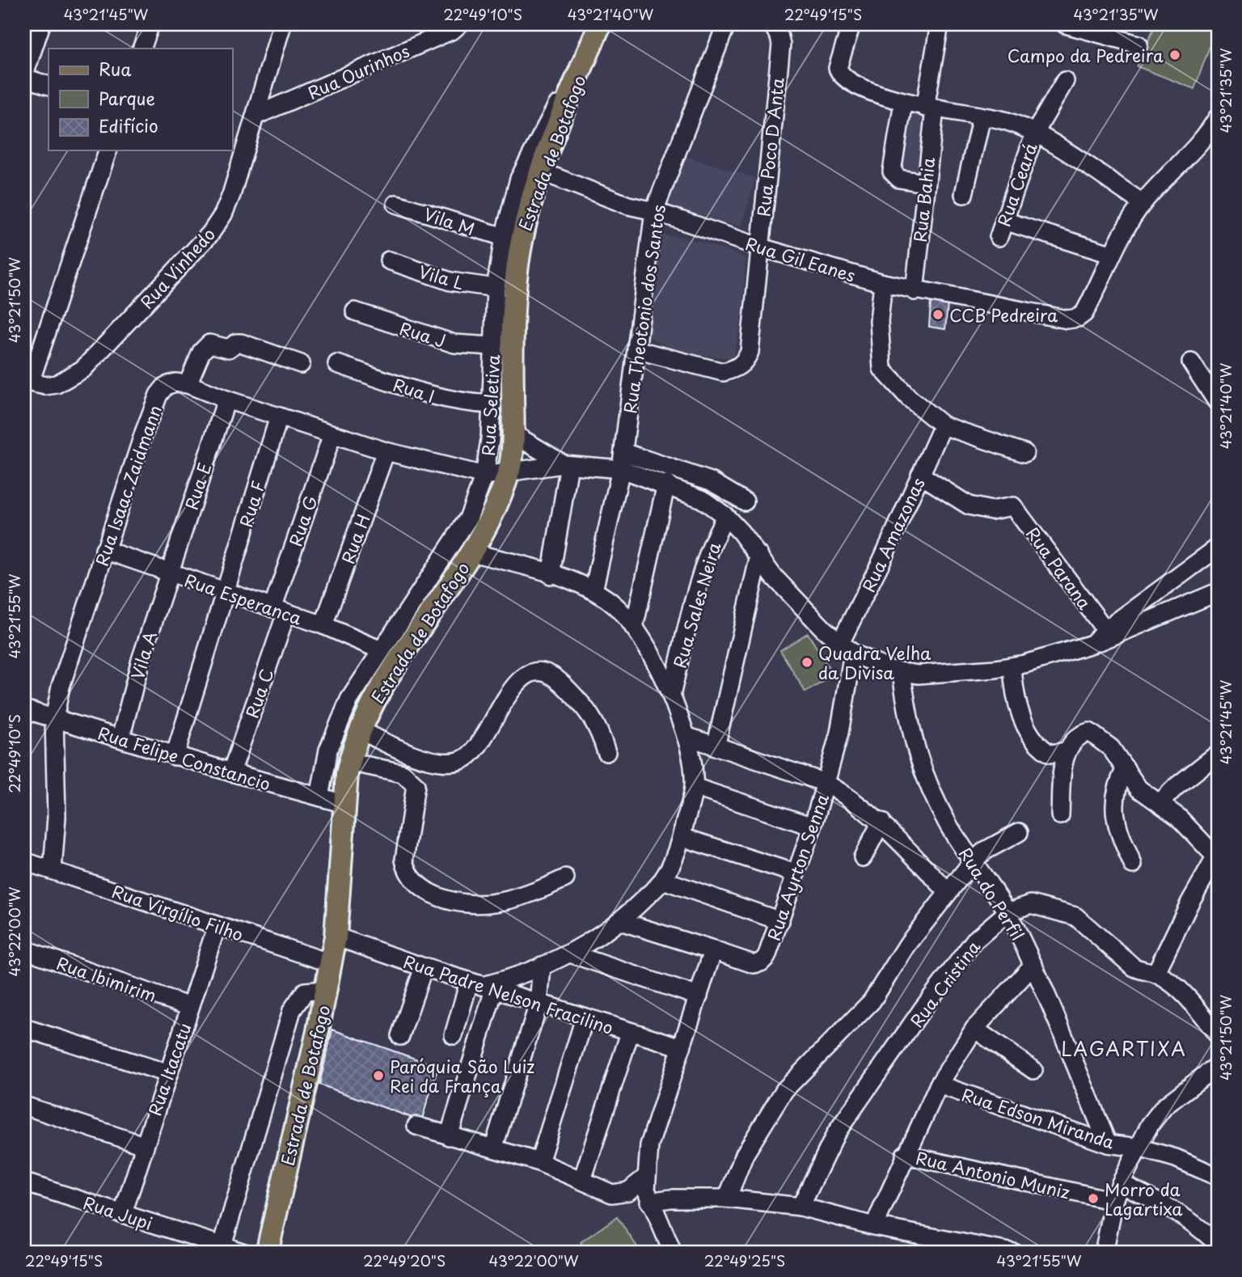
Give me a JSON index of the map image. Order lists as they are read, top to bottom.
{
  "streets": {
    "main road": ["Estrada de Botafogo"],
    "street": [
      "Rua Ourinhos",
      "Rua Poco D Anta",
      "Rua Ceará",
      "Rua Bahia",
      "Vila M",
      "Rua Gil Eanes",
      "Rua Vinhedo",
      "Vila L",
      "Rua Theotonio dos Santos",
      "Rua J",
      "Rua I",
      "Rua Seletiva",
      "Rua Isaac Zaidmann",
      "Rua E",
      "Rua F",
      "Rua G",
      "Rua Amazonas",
      "Rua H",
      "Rua Parana",
      "Rua Esperanca",
      "Rua Sales Neira",
      "Vila A",
      "Rua C",
      "Rua Felipe Constancio",
      "Rua Ayrton Senna",
      "Rua do Perfil",
      "Rua Virgílio Filho",
      "Rua Ibimirim",
      "Rua Cristina",
      "Rua Padre Nelson Fracilino",
      "Rua Itacatu",
      "Rua Edson Miranda",
      "Rua Antonio Muniz",
      "Rua Jupi"
    ]
  },
  "crossings": [
    ["Rua Ourinhos", "Rua Vinhedo"],
    ["Rua Poco D Anta", "Rua Gil Eanes"],
    ["Rua Poco D Anta", "Rua Theotonio dos Santos"],
    ["Estrada de Botafogo", "Rua Gil Eanes"],
    ["Estrada de Botafogo", "Rua Seletiva"],
    ["Estrada de Botafogo", "Rua Felipe Constancio"],
    ["Estrada de Botafogo", "Rua Virgílio Filho"],
    ["Estrada de Botafogo", "Rua Padre Nelson Fracilino"],
    ["Rua Ceará", "Rua Gil Eanes"],
    ["Rua Bahia", "Rua Gil Eanes"],
    ["Vila M", "Rua Seletiva"],
    ["Rua Gil Eanes", "Rua Theotonio dos Santos"],
    ["Vila L", "Rua Seletiva"],
    ["Rua J", "Rua Seletiva"],
    ["Rua I", "Rua Seletiva"],
    ["Rua Seletiva", "Rua Esperanca"],
    ["Rua Seletiva", "Rua Felipe Constancio"],
    ["Rua Isaac Zaidmann", "Rua Esperanca"],
    ["Rua Isaac Zaidmann", "Rua Felipe Constancio"],
    ["Rua Isaac Zaidmann", "Rua Virgílio Filho"],
    ["Rua E", "Rua Esperanca"],
    ["Rua E", "Vila A"],
    ["Rua F", "Rua Esperanca"],
    ["Rua F", "Rua Felipe Constancio"],
    ["Rua G", "Rua Esperanca"],
    ["Rua G", "Rua C"],
    ["Rua Amazonas", "Rua Parana"],
    ["Rua Amazonas", "Rua Ayrton Senna"],
    ["Rua H", "Rua Esperanca"],
    ["Rua Esperanca", "Vila A"],
    ["Rua Esperanca", "Rua C"],
    ["Vila A", "Rua Felipe Constancio"],
    ["Rua C", "Rua Felipe Constancio"],
    ["Rua do Perfil", "Rua Cristina"],
    ["Rua do Perfil", "Rua Edson Miranda"],
    ["Rua Virgílio Filho", "Rua Itacatu"],
    ["Rua Ibimirim", "Rua Itacatu"],
    ["Rua Itacatu", "Rua Jupi"]
  ],
  "districts": ["LAGARTIXA"],
  "places": [
    "Campo da Pedreira",
    "CCB Pedreira",
    "Quadra Velha da Divisa",
    "Paróquia São Luiz Rei da França",
    "Morro da Lagartixa"
  ],
  "legend": ["Rua", "Parque", "Edifício"],
  "coordinates": [
    "43°21'45\"W",
    "22°49'10\"S",
    "43°21'40\"W",
    "22°49'15\"S",
    "43°21'35\"W",
    "43°21'50\"W",
    "43°21'55\"W",
    "43°22'00\"W",
    "22°49'20\"S",
    "22°49'25\"S"
  ]
}
